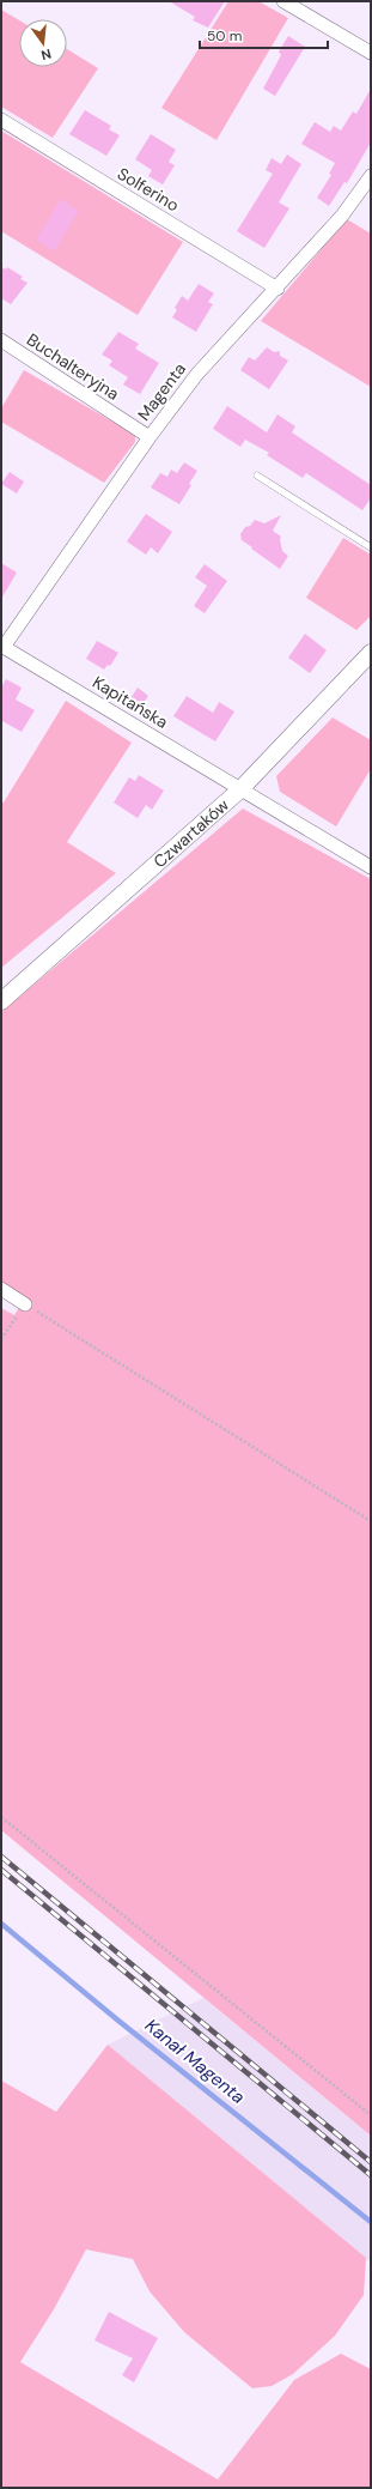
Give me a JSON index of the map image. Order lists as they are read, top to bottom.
{
  "streets": {
    "street": [
      "Solferino",
      "Buchalteryjna",
      "Magenta",
      "Kapitańska",
      "Czwartaków"
    ]
  },
  "crossings": [
    ["Solferino", "Magenta"],
    ["Buchalteryjna", "Magenta"],
    ["Magenta", "Kapitańska"],
    ["Kapitańska", "Czwartaków"]
  ],
  "water": ["Kanał Magenta"],
  "scale_bar": "50 m",
  "north": "bottom"
}
